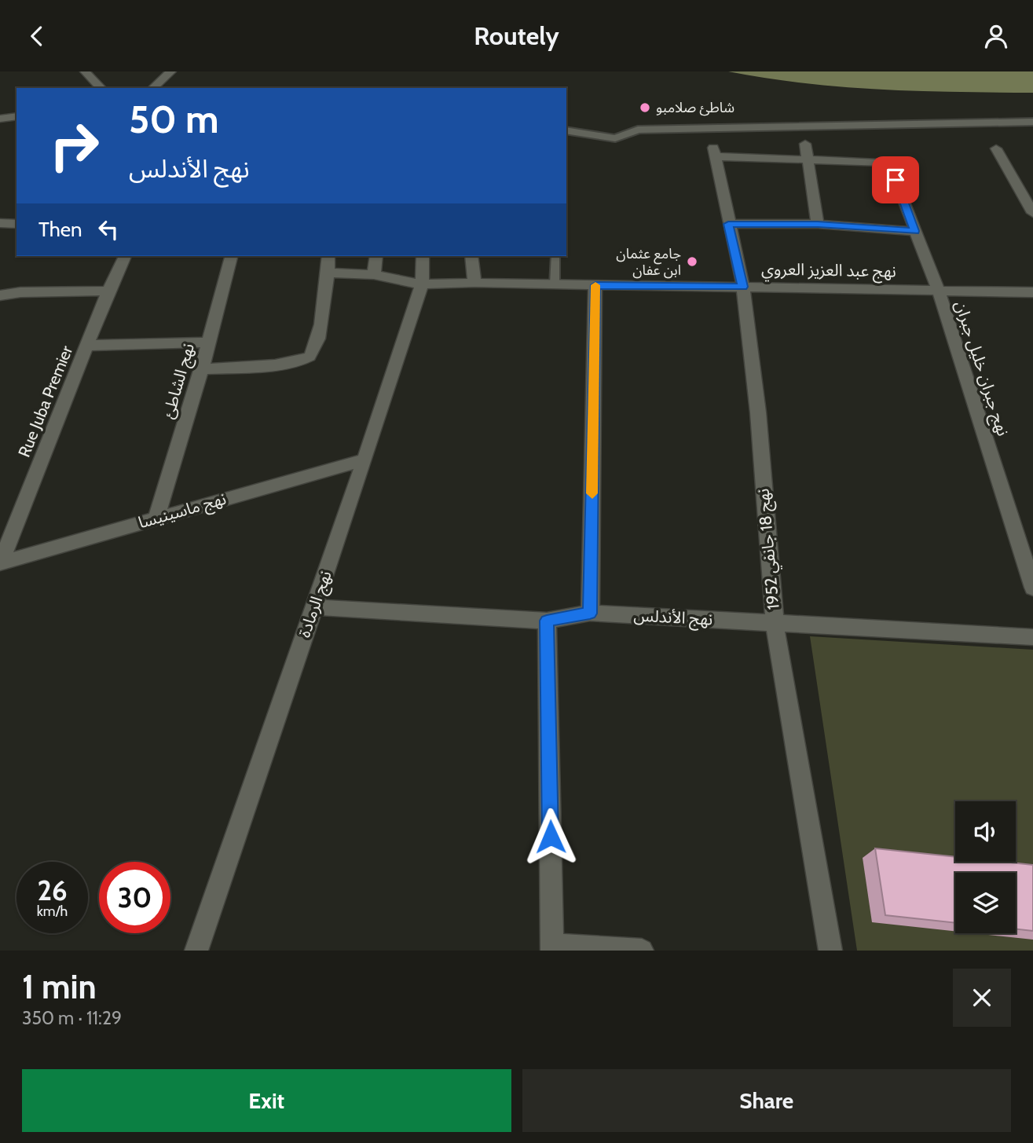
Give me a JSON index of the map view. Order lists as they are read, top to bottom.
{
  "streets": {
    "street": [
      "نهج عبد العزيز العروي",
      "نهج جبران خليل جبران",
      "نهج الشاطئ",
      "Rue Juba Premier",
      "نهج ماسينيسا",
      "نهج 18 جانفي 1952",
      "نهج الرمادة",
      "نهج الأندلس"
    ]
  },
  "crossings": [
    ["نهج عبد العزيز العروي", "نهج جبران خليل جبران"],
    ["نهج عبد العزيز العروي", "نهج 18 جانفي 1952"],
    ["نهج عبد العزيز العروي", "نهج الرمادة"],
    ["نهج جبران خليل جبران", "نهج 18 جانفي 1952"],
    ["نهج الشاطئ", "نهج ماسينيسا"],
    ["Rue Juba Premier", "نهج ماسينيسا"],
    ["نهج ماسينيسا", "نهج الرمادة"],
    ["نهج 18 جانفي 1952", "نهج الأندلس"],
    ["نهج الرمادة", "نهج الأندلس"]
  ],
  "places": ["شاطئ صلامبو", "جامع عثمان ابن عفان"],
  "page": {
    "header": "Routely",
    "turn": ["50 m", "نهج الأندلس"],
    "then": "Then",
    "speed": "26 km/h",
    "limit": "30",
    "heading": ["1 min", "350 m · 11:29"],
    "buttons": ["Exit", "Share"]
  }
}
